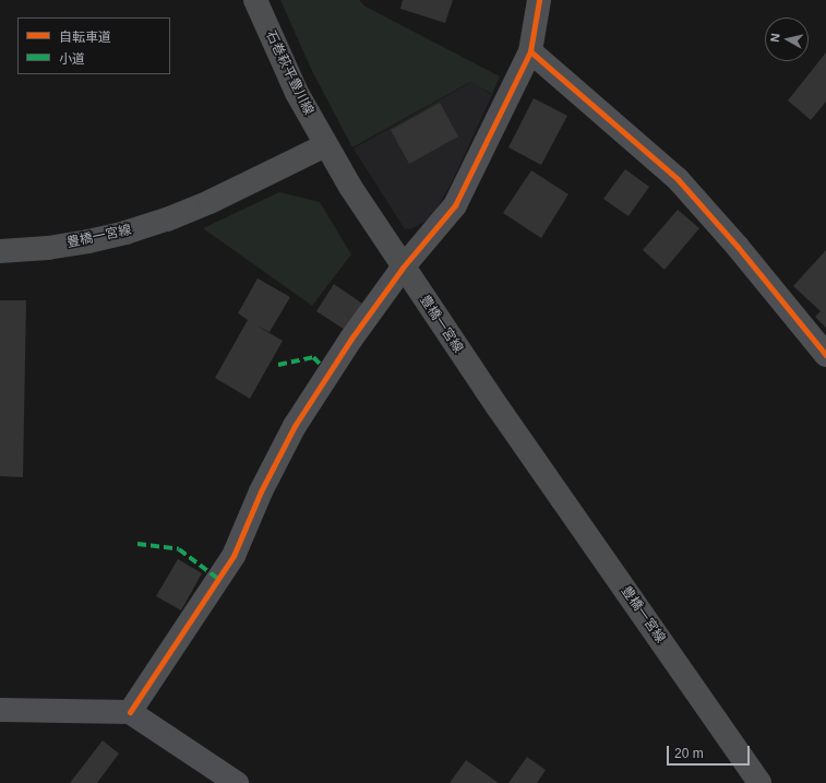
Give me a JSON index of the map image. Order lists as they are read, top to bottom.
{
  "streets": {
    "main road": ["石巻萩平豊川線", "豊橋一宮線"]
  },
  "crossings": [
    ["石巻萩平豊川線", "豊橋一宮線"]
  ],
  "legend": ["自転車道", "小道"],
  "scale_bar": "20 m",
  "north": "left"
}
